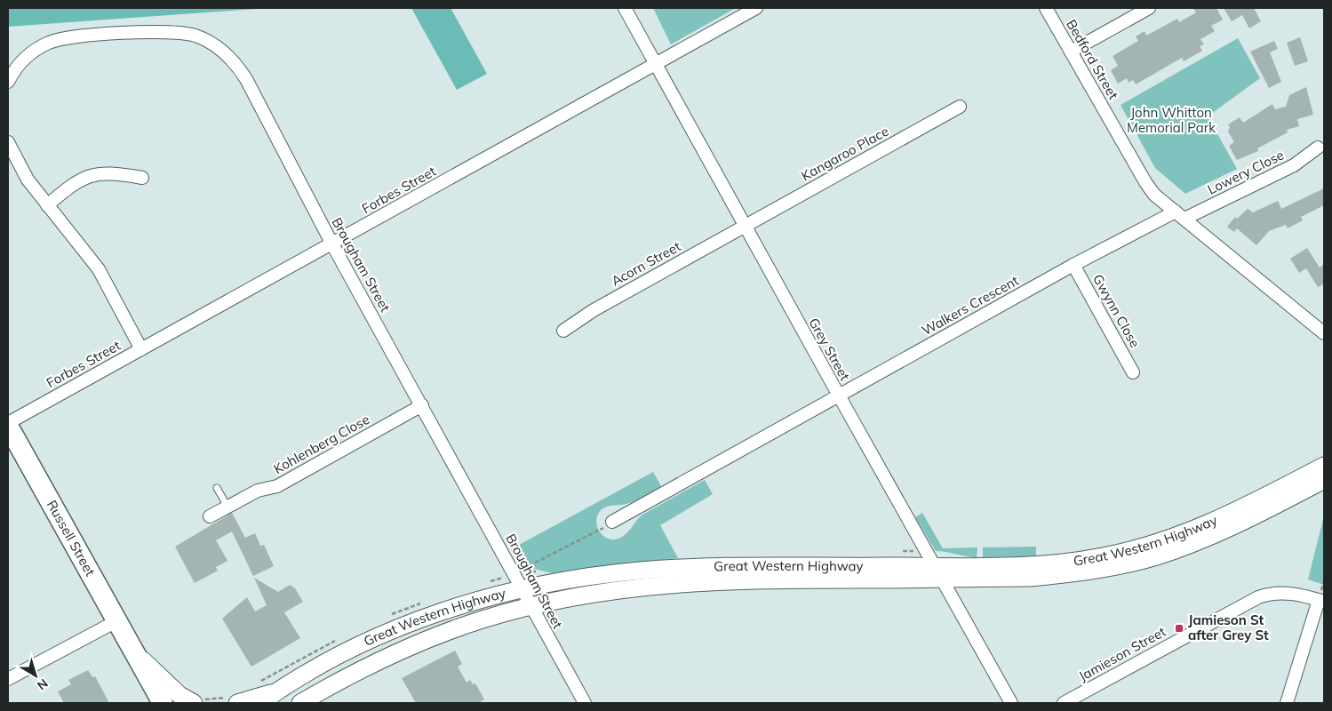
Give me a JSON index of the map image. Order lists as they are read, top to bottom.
{
  "streets": {
    "highway": ["Russell Street"],
    "main road": ["Great Western Highway"],
    "street": [
      "Bedford Street",
      "Kangaroo Place",
      "Lowery Close",
      "Forbes Street",
      "Acorn Street",
      "Brougham Street",
      "Walkers Crescent",
      "Gwynn Close",
      "Grey Street",
      "Kohlenberg Close",
      "Jamieson Street"
    ]
  },
  "crossings": [
    ["Bedford Street", "Lowery Close"],
    ["Bedford Street", "Walkers Crescent"],
    ["Kangaroo Place", "Acorn Street"],
    ["Kangaroo Place", "Grey Street"],
    ["Lowery Close", "Walkers Crescent"],
    ["Forbes Street", "Brougham Street"],
    ["Forbes Street", "Grey Street"],
    ["Forbes Street", "Russell Street"],
    ["Acorn Street", "Grey Street"],
    ["Brougham Street", "Kohlenberg Close"],
    ["Brougham Street", "Great Western Highway"],
    ["Walkers Crescent", "Gwynn Close"],
    ["Walkers Crescent", "Grey Street"],
    ["Grey Street", "Great Western Highway"]
  ],
  "parks": ["John Whitton Memorial Park"],
  "places": {
    "transit": ["Jamieson St after Grey St"]
  },
  "north": "bottom right"
}
